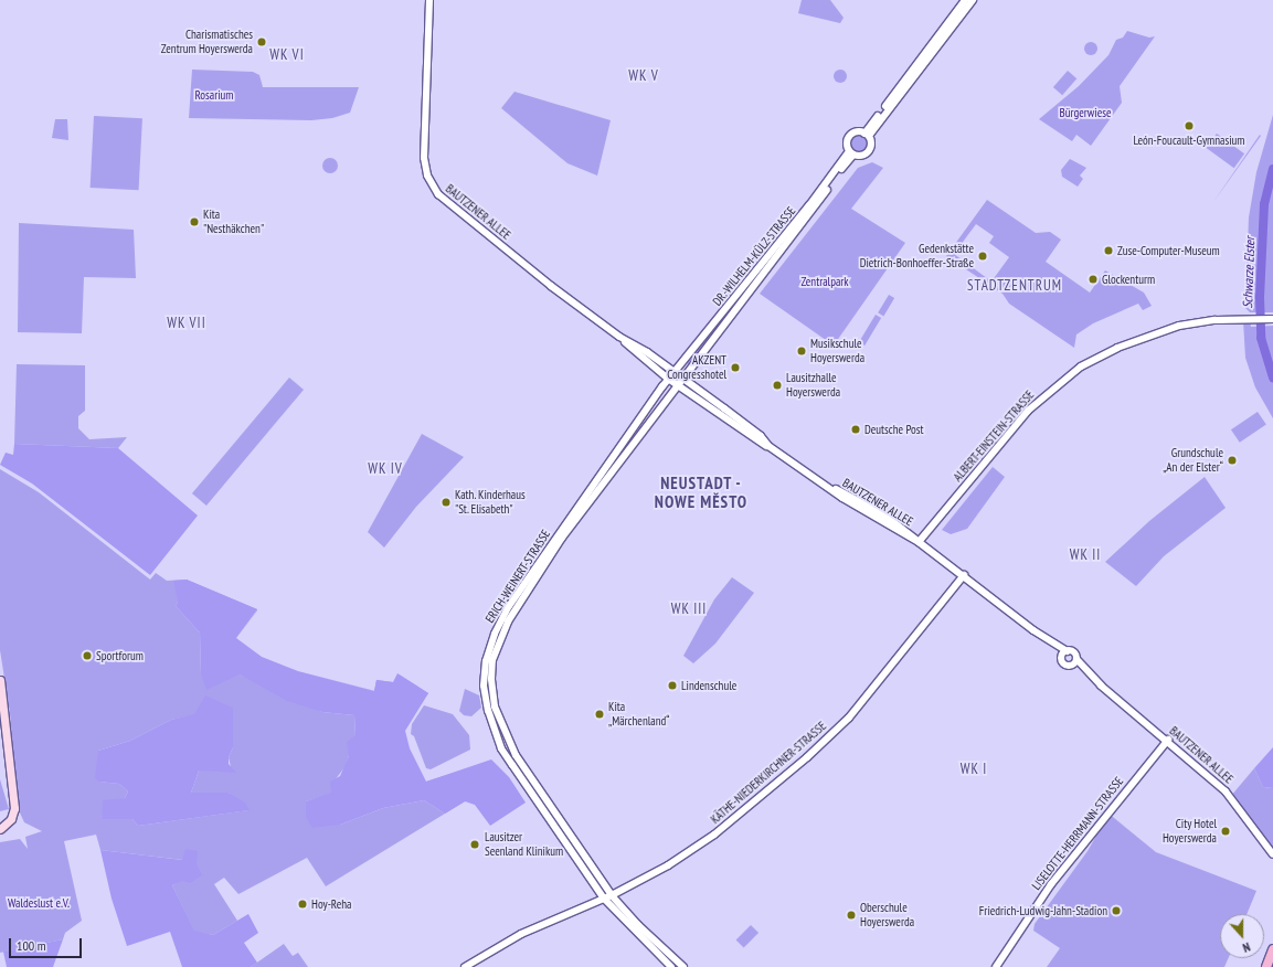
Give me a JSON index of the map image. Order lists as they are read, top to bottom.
{
  "streets": {
    "street": [
      "BAUTZENER ALLEE",
      "DR.-WILHELM-KÜLZ-STRASSE",
      "ALBERT-EINSTEIN-STRASSE",
      "ERICH-WEINERT-STRASSE",
      "KÄTHE-NIEDERKIRCHNER-STRASSE",
      "LISELOTTE-HERRMANN-STRASSE"
    ]
  },
  "crossings": [
    ["BAUTZENER ALLEE", "DR.-WILHELM-KÜLZ-STRASSE"],
    ["BAUTZENER ALLEE", "ALBERT-EINSTEIN-STRASSE"],
    ["BAUTZENER ALLEE", "ERICH-WEINERT-STRASSE"],
    ["BAUTZENER ALLEE", "KÄTHE-NIEDERKIRCHNER-STRASSE"],
    ["BAUTZENER ALLEE", "LISELOTTE-HERRMANN-STRASSE"],
    ["DR.-WILHELM-KÜLZ-STRASSE", "ERICH-WEINERT-STRASSE"],
    ["ERICH-WEINERT-STRASSE", "KÄTHE-NIEDERKIRCHNER-STRASSE"]
  ],
  "districts": [
    "WK VI",
    "WK V",
    "STADTZENTRUM",
    "WK VII",
    "WK IV",
    "NEUSTADT - NOWE MĚSTO",
    "WK II",
    "WK III",
    "WK I"
  ],
  "water": ["Schwarze Elster"],
  "parks": [
    "Rosarium",
    "Bürgerwiese",
    "Zentralpark",
    "Waldeslust e.V."
  ],
  "places": [
    "Charismatisches Zentrum Hoyerswerda",
    "León-Foucault-Gymnasium",
    "Kita \"Nesthäkchen\"",
    "Zuse-Computer-Museum",
    "Gedenkstätte Dietrich-Bonhoeffer-Straße",
    "Glockenturm",
    "Musikschule Hoyerswerda",
    "AKZENT Congresshotel",
    "Lausitzhalle Hoyerswerda",
    "Deutsche Post",
    "Grundschule „An der Elster“",
    "Kath. Kinderhaus \"St. Elisabeth\"",
    "Sportforum",
    "Lindenschule",
    "Kita „Märchenland“",
    "City Hotel Hoyerswerda",
    "Lausitzer Seenland Klinikum",
    "Hoy-Reha",
    "Friedrich-Ludwig-Jahn-Stadion",
    "Oberschule Hoyerswerda"
  ],
  "scale_bar": "100 m",
  "north": "bottom"
}
